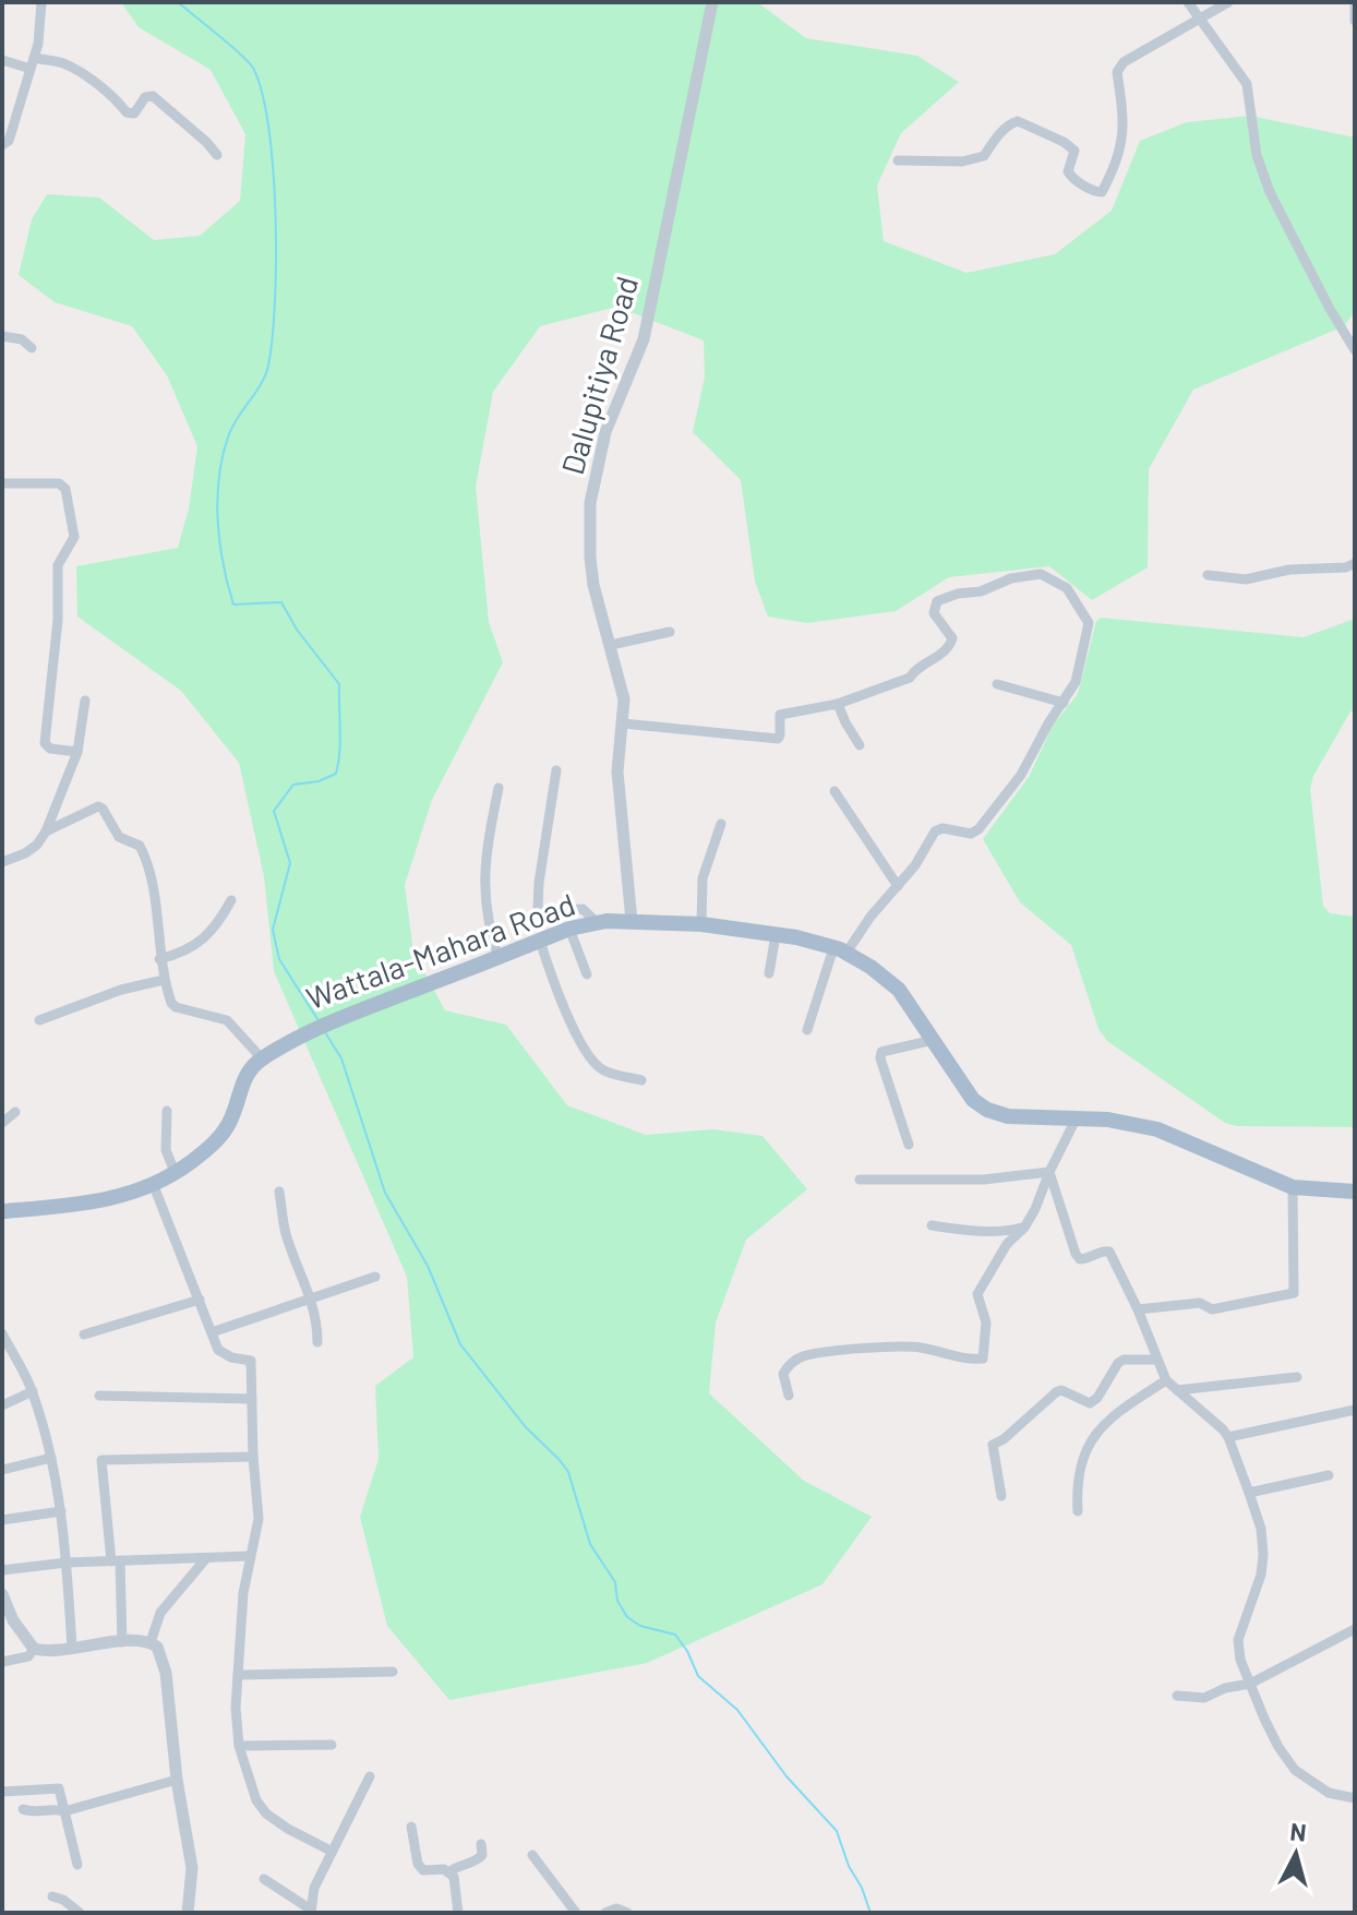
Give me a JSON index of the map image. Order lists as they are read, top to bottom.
{
  "streets": {
    "main road": ["Wattala-Mahara Road"],
    "street": ["Dalupitiya Road"]
  },
  "crossings": [
    ["Dalupitiya Road", "Wattala-Mahara Road"]
  ],
  "north": "top"
}
